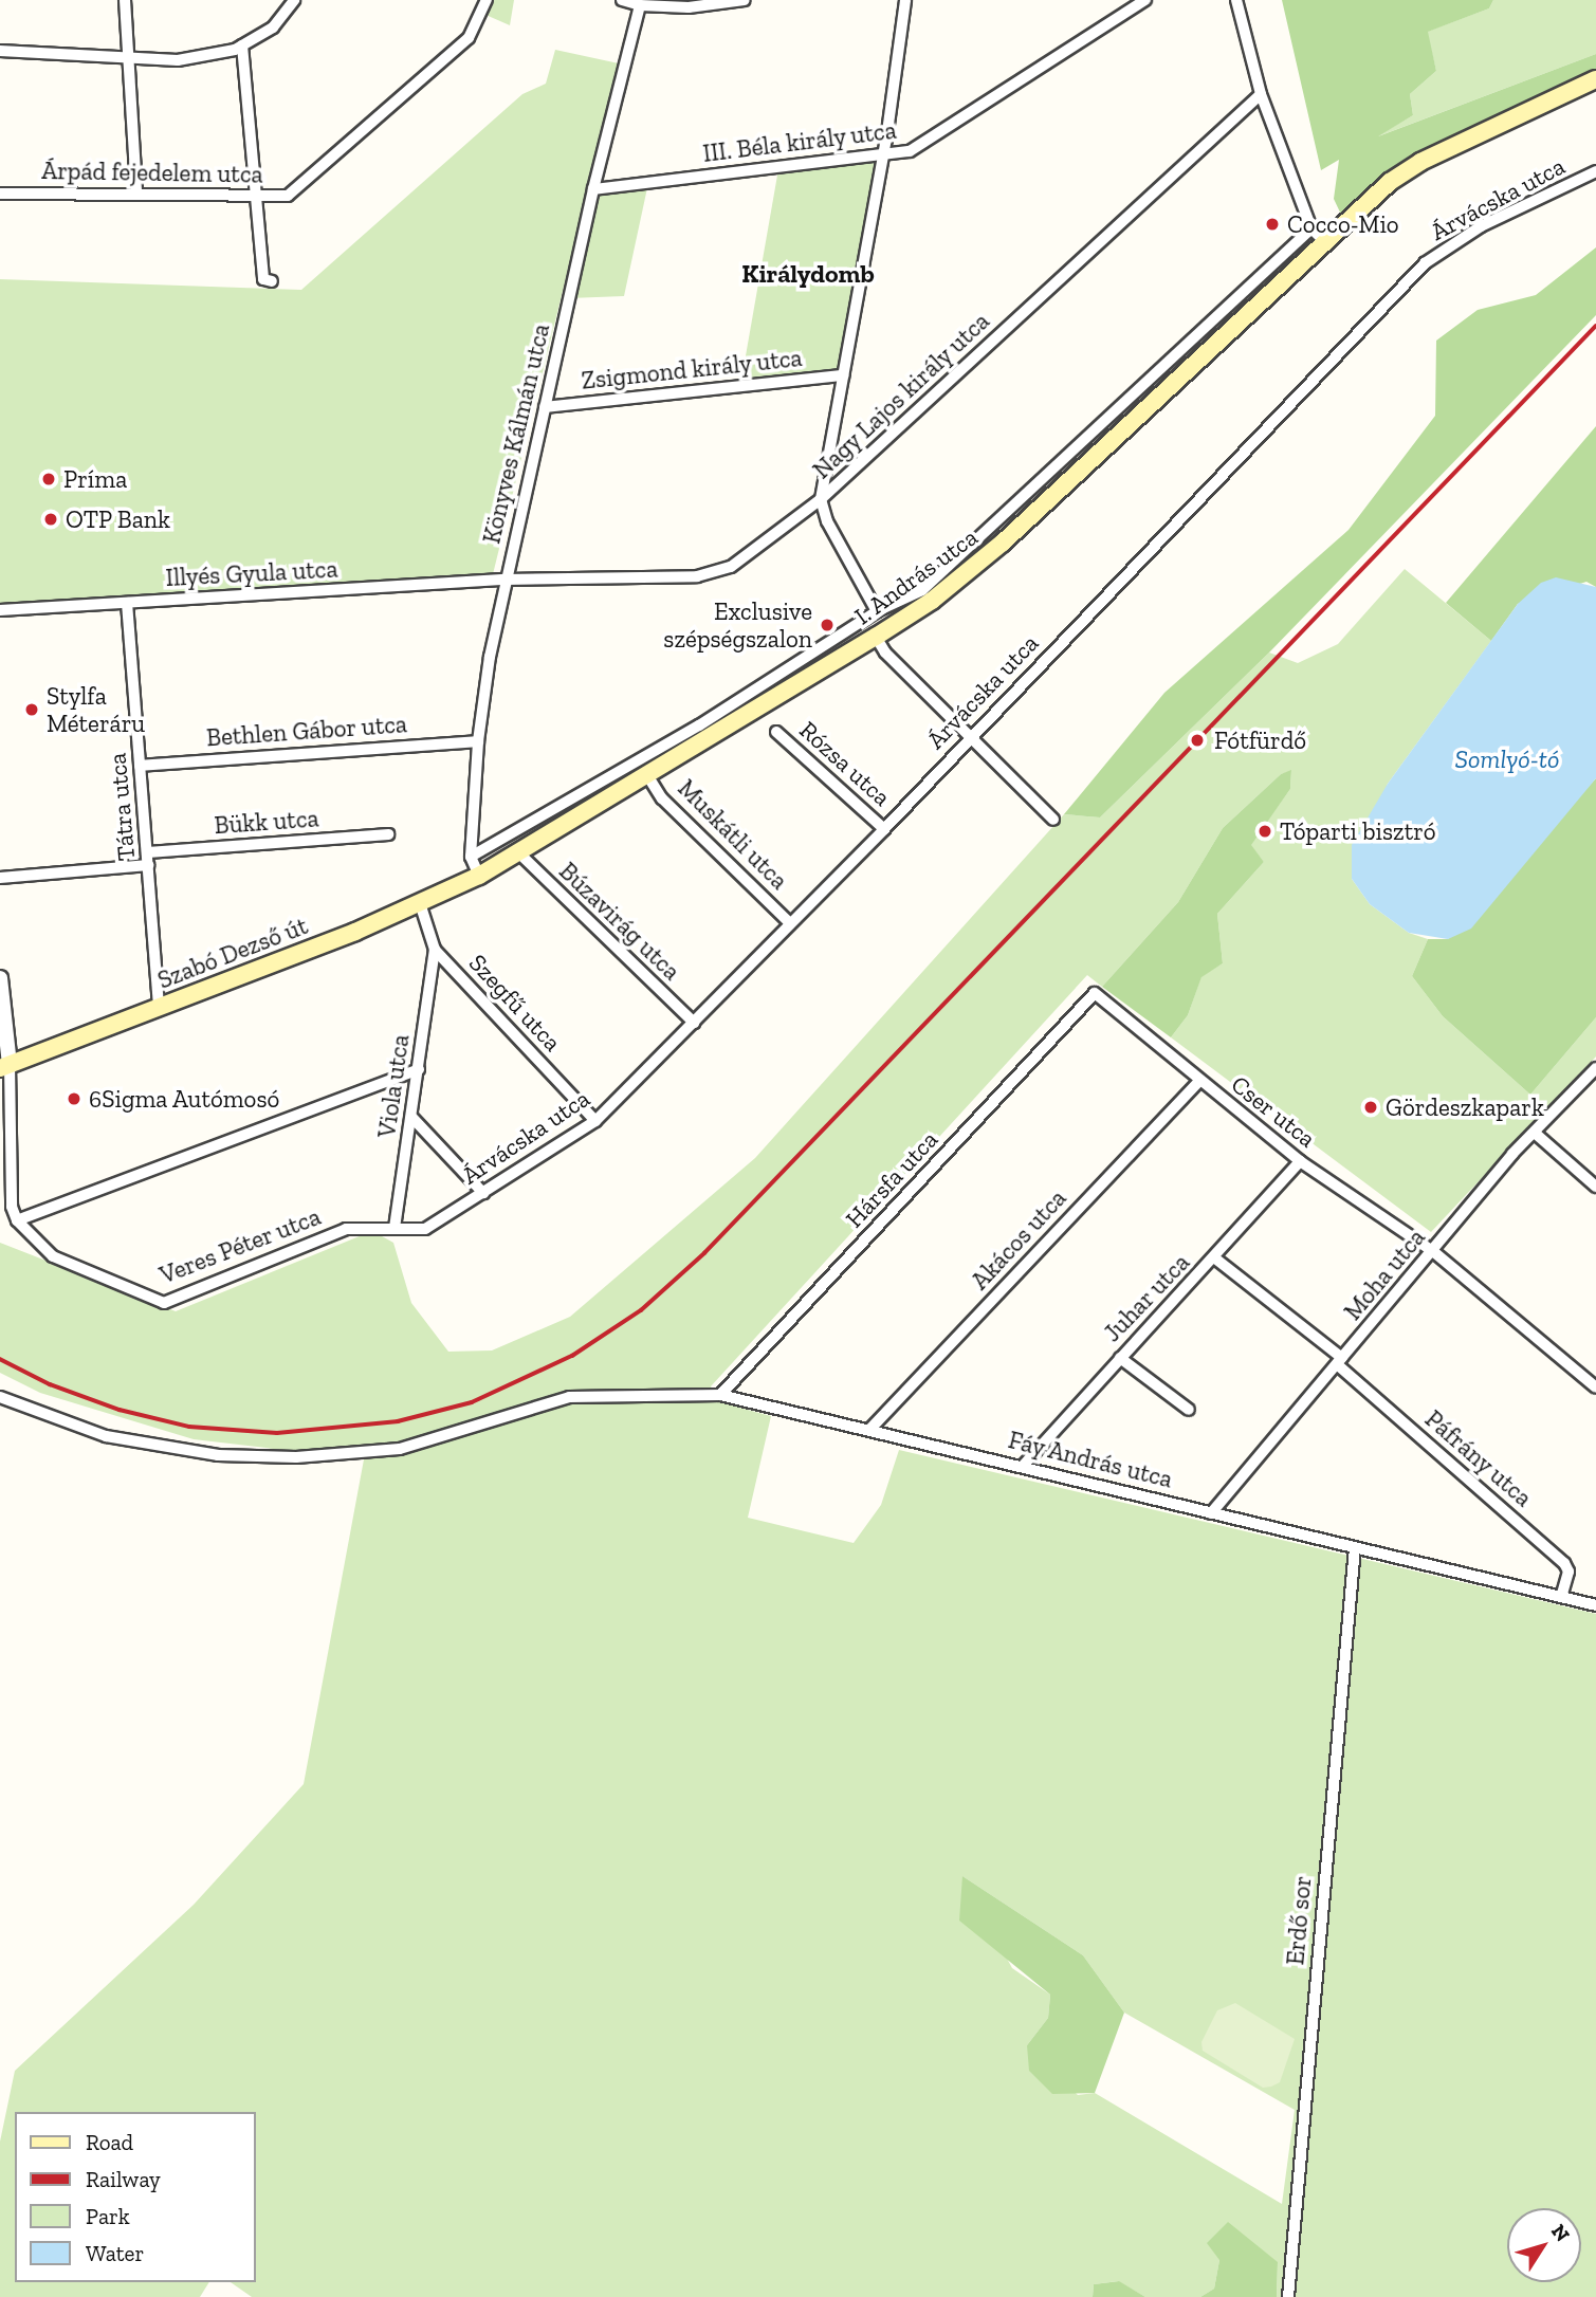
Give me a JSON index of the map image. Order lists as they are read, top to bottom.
{
  "streets": {
    "main road": ["I. András utca", "Szabó Dezső út"],
    "street": [
      "III. Béla király utca",
      "Árpád fejedelem utca",
      "Árvácska utca",
      "Zsigmond király utca",
      "Nagy Lajos király utca",
      "Könyves Kálmán utca",
      "Illyés Gyula utca",
      "Bethlen Gábor utca",
      "Rózsa utca",
      "Tátra utca",
      "Bükk utca",
      "Muskátli utca",
      "Búzavirág utca",
      "Szegfű utca",
      "Viola utca",
      "Cser utca",
      "Hársfa utca",
      "Akácos utca",
      "Veres Péter utca",
      "Moha utca",
      "Juhar utca",
      "Páfrány utca",
      "Fáy András utca",
      "Erdő sor"
    ]
  },
  "crossings": [
    ["III. Béla király utca", "Könyves Kálmán utca"],
    ["Árvácska utca", "Rózsa utca"],
    ["Árvácska utca", "Muskátli utca"],
    ["Árvácska utca", "Búzavirág utca"],
    ["Árvácska utca", "Szegfű utca"],
    ["Árvácska utca", "Viola utca"],
    ["Árvácska utca", "Veres Péter utca"],
    ["Zsigmond király utca", "Könyves Kálmán utca"],
    ["Nagy Lajos király utca", "Könyves Kálmán utca"],
    ["Nagy Lajos király utca", "Illyés Gyula utca"],
    ["Könyves Kálmán utca", "Illyés Gyula utca"],
    ["Könyves Kálmán utca", "I. András utca"],
    ["Könyves Kálmán utca", "Bethlen Gábor utca"],
    ["Könyves Kálmán utca", "Szabó Dezső út"],
    ["Illyés Gyula utca", "Tátra utca"],
    ["I. András utca", "Muskátli utca"],
    ["I. András utca", "Búzavirág utca"],
    ["I. András utca", "Szabó Dezső út"],
    ["Bethlen Gábor utca", "Tátra utca"],
    ["Tátra utca", "Bükk utca"],
    ["Tátra utca", "Szabó Dezső út"],
    ["Szabó Dezső út", "Szegfű utca"],
    ["Szegfű utca", "Viola utca"],
    ["Viola utca", "Veres Péter utca"],
    ["Cser utca", "Hársfa utca"],
    ["Cser utca", "Akácos utca"],
    ["Cser utca", "Moha utca"],
    ["Cser utca", "Juhar utca"],
    ["Hársfa utca", "Fáy András utca"],
    ["Akácos utca", "Fáy András utca"],
    ["Moha utca", "Páfrány utca"],
    ["Moha utca", "Fáy András utca"],
    ["Juhar utca", "Fáy András utca"],
    ["Páfrány utca", "Fáy András utca"],
    ["Fáy András utca", "Erdő sor"]
  ],
  "districts": ["Királydomb"],
  "water": ["Somlyó-tó"],
  "places": [
    "Cocco-Mio",
    "Príma",
    "OTP Bank",
    "Exclusive szépségszalon",
    "Stylfa Méteráru",
    "Fótfürdő",
    "Tóparti bisztró",
    "6Sigma Autómosó",
    "Gördeszkapark"
  ],
  "legend": [
    "Road",
    "Railway",
    "Park",
    "Water"
  ],
  "north": "top right"
}
